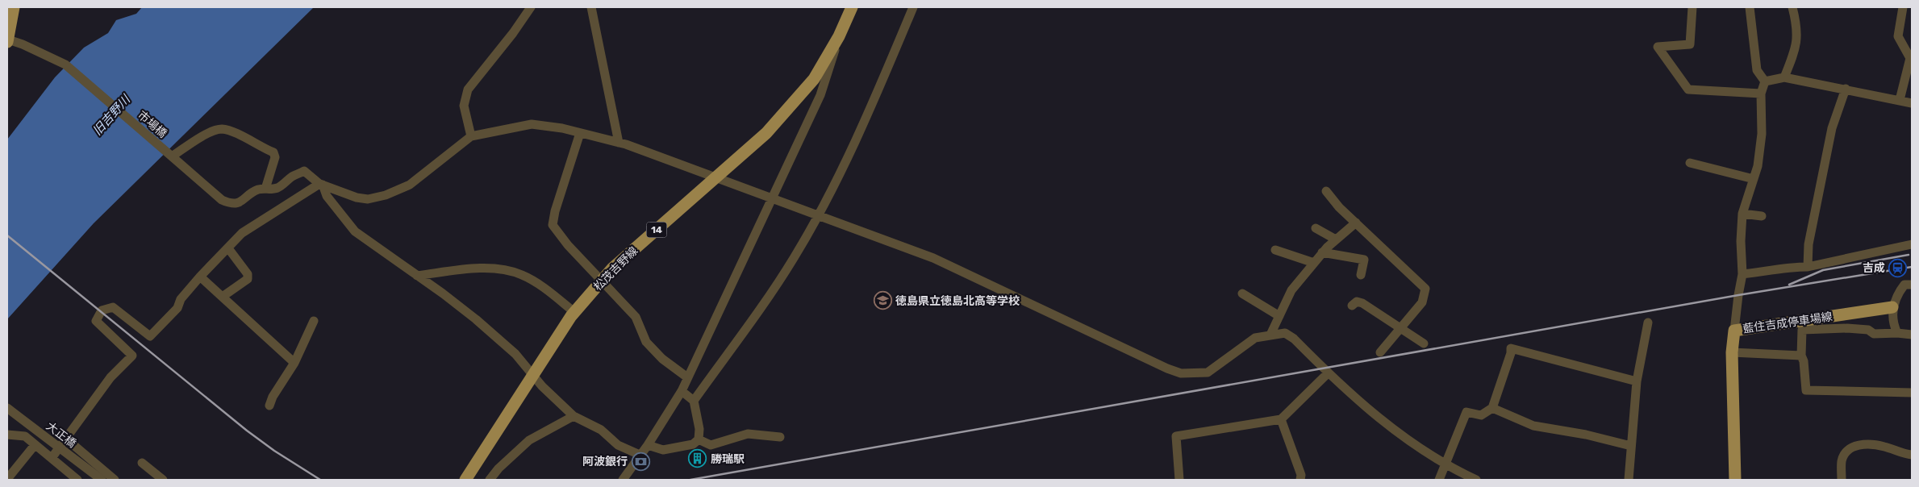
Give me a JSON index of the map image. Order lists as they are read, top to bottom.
{
  "streets": {
    "main road": ["14", "松茂吉野線", "藍住吉成停車場線"],
    "street": ["市場橋", "大正橋"]
  },
  "water": ["旧吉野川"],
  "places": {
    "station": ["吉成"],
    "school or university": ["徳島県立徳島北高等学校"],
    "building": ["勝瑞駅"],
    "bank": ["阿波銀行"]
  }
}
